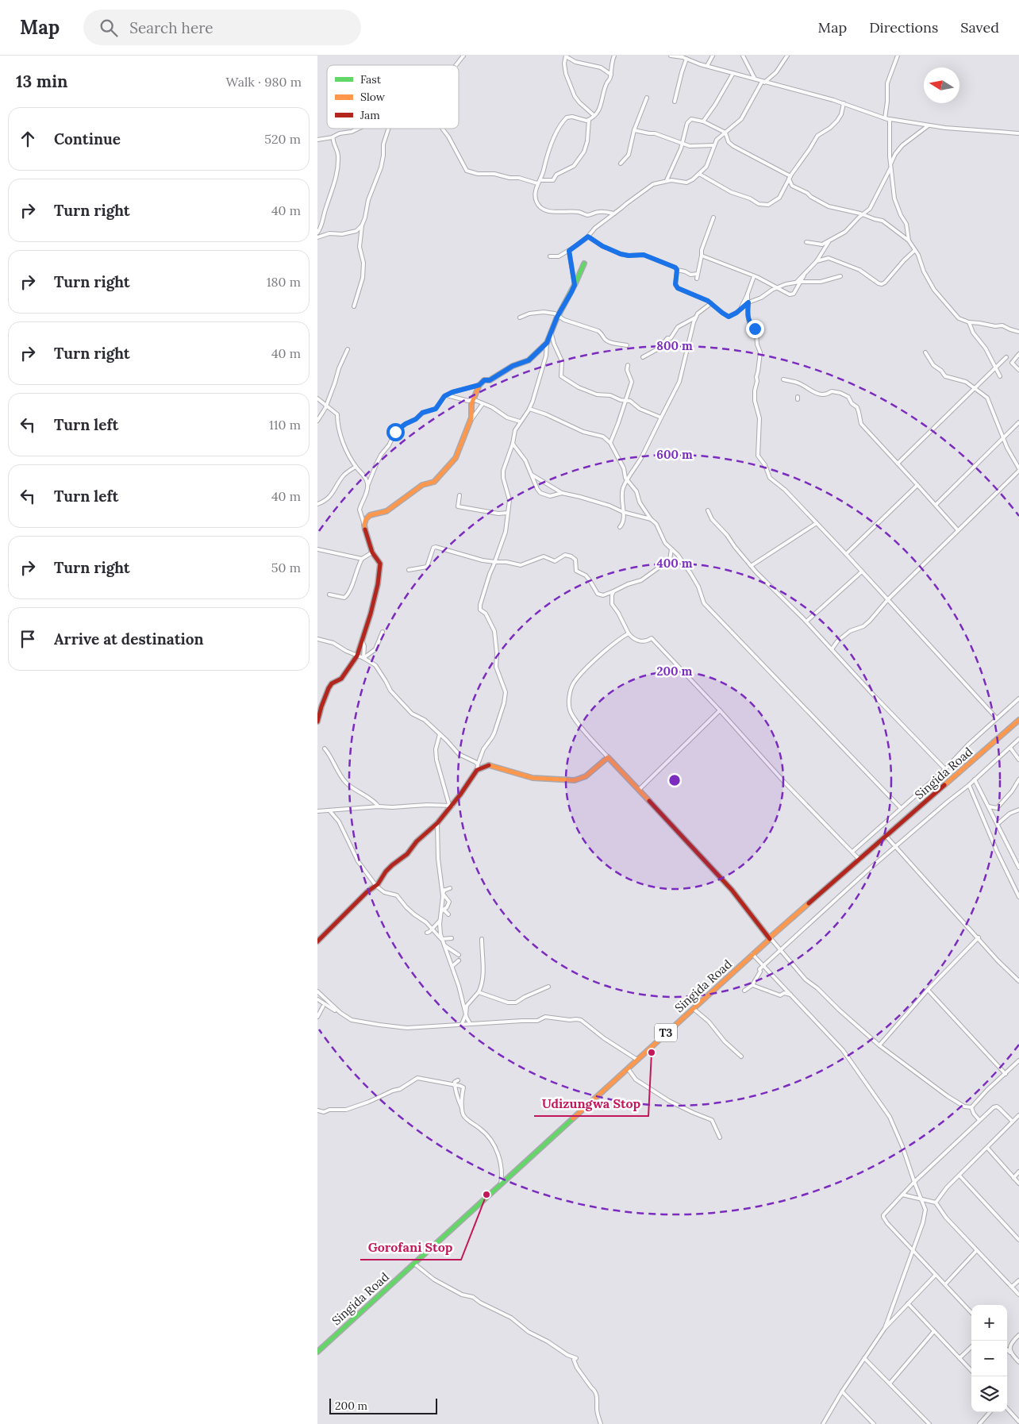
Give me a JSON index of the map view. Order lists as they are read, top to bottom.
{
  "streets": {
    "main road": ["Singida Road", "T3"]
  },
  "places": ["Udizungwa Stop", "Gorofani Stop"],
  "legend": ["Fast", "Slow", "Jam"],
  "scale_bar": "200 m",
  "north": "left",
  "page": {
    "header": "Map",
    "search": "Search here",
    "nav": ["Map", "Directions", "Saved"],
    "heading": ["13 min", "Walk · 980 m"],
    "list": [
      ["Continue", "520 m"],
      ["Turn right", "40 m"],
      ["Turn right", "180 m"],
      ["Turn right", "40 m"],
      ["Turn left", "110 m"],
      ["Turn left", "40 m"],
      ["Turn right", "50 m"],
      "Arrive at destination"
    ],
    "map_buttons": ["+", "−"],
    "scale": "200 m"
  },
  "rings": [
    "800 m",
    "600 m",
    "400 m",
    "200 m"
  ]
}
